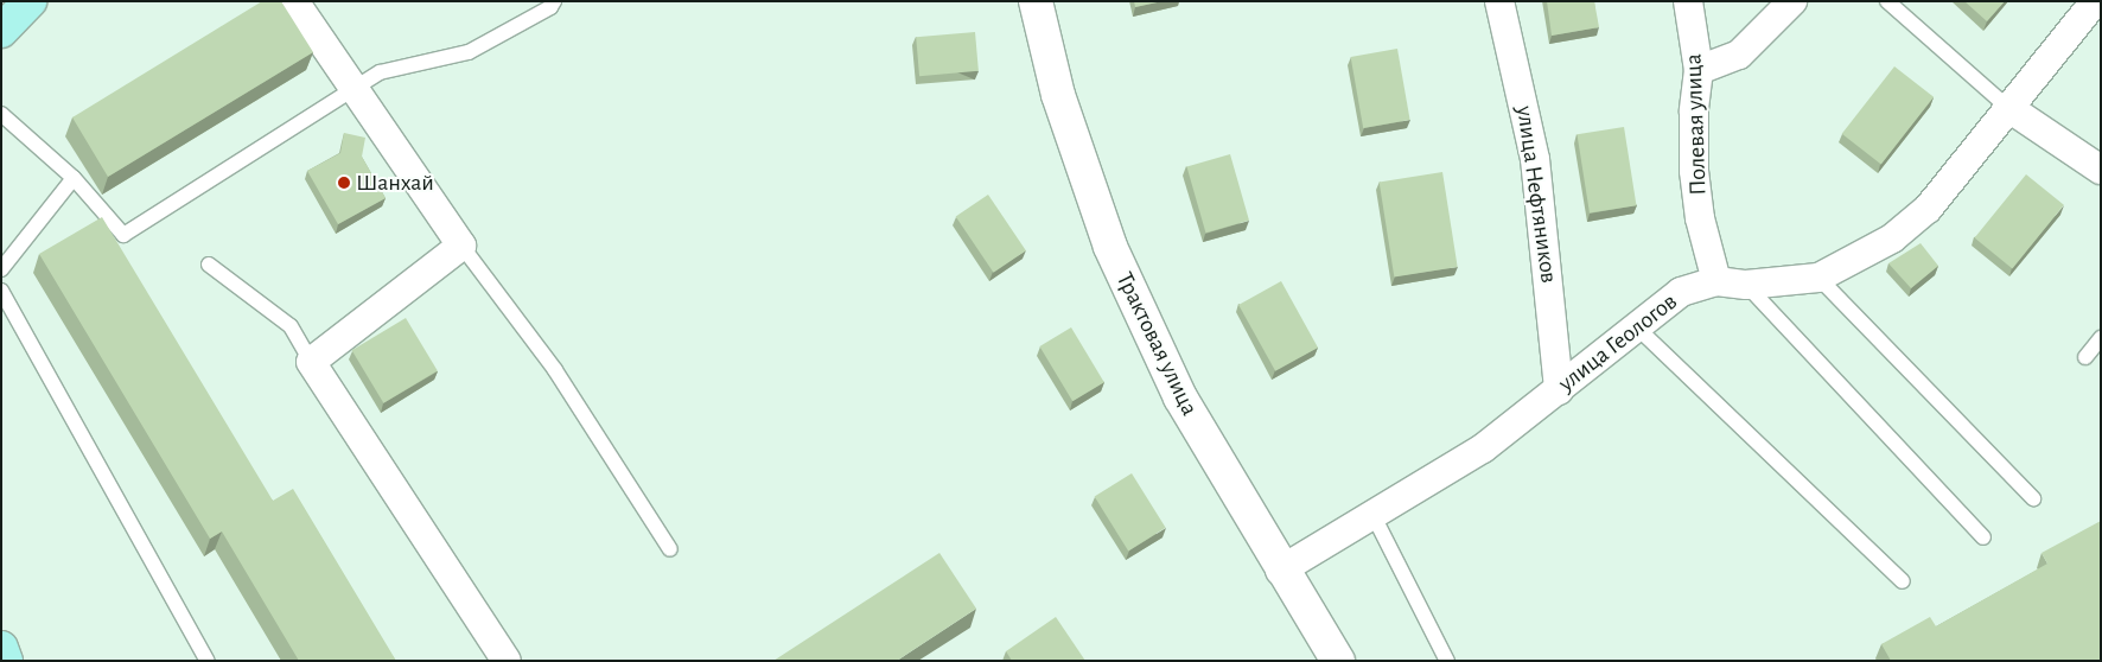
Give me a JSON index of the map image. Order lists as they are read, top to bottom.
{
  "streets": {
    "street": [
      "Полевая улица",
      "улица Нефтяников",
      "улица Геологов",
      "Трактовая улица"
    ]
  },
  "crossings": [
    ["Полевая улица", "улица Геологов"],
    ["улица Нефтяников", "улица Геологов"],
    ["улица Геологов", "Трактовая улица"]
  ],
  "places": ["Шанхай"]
}
